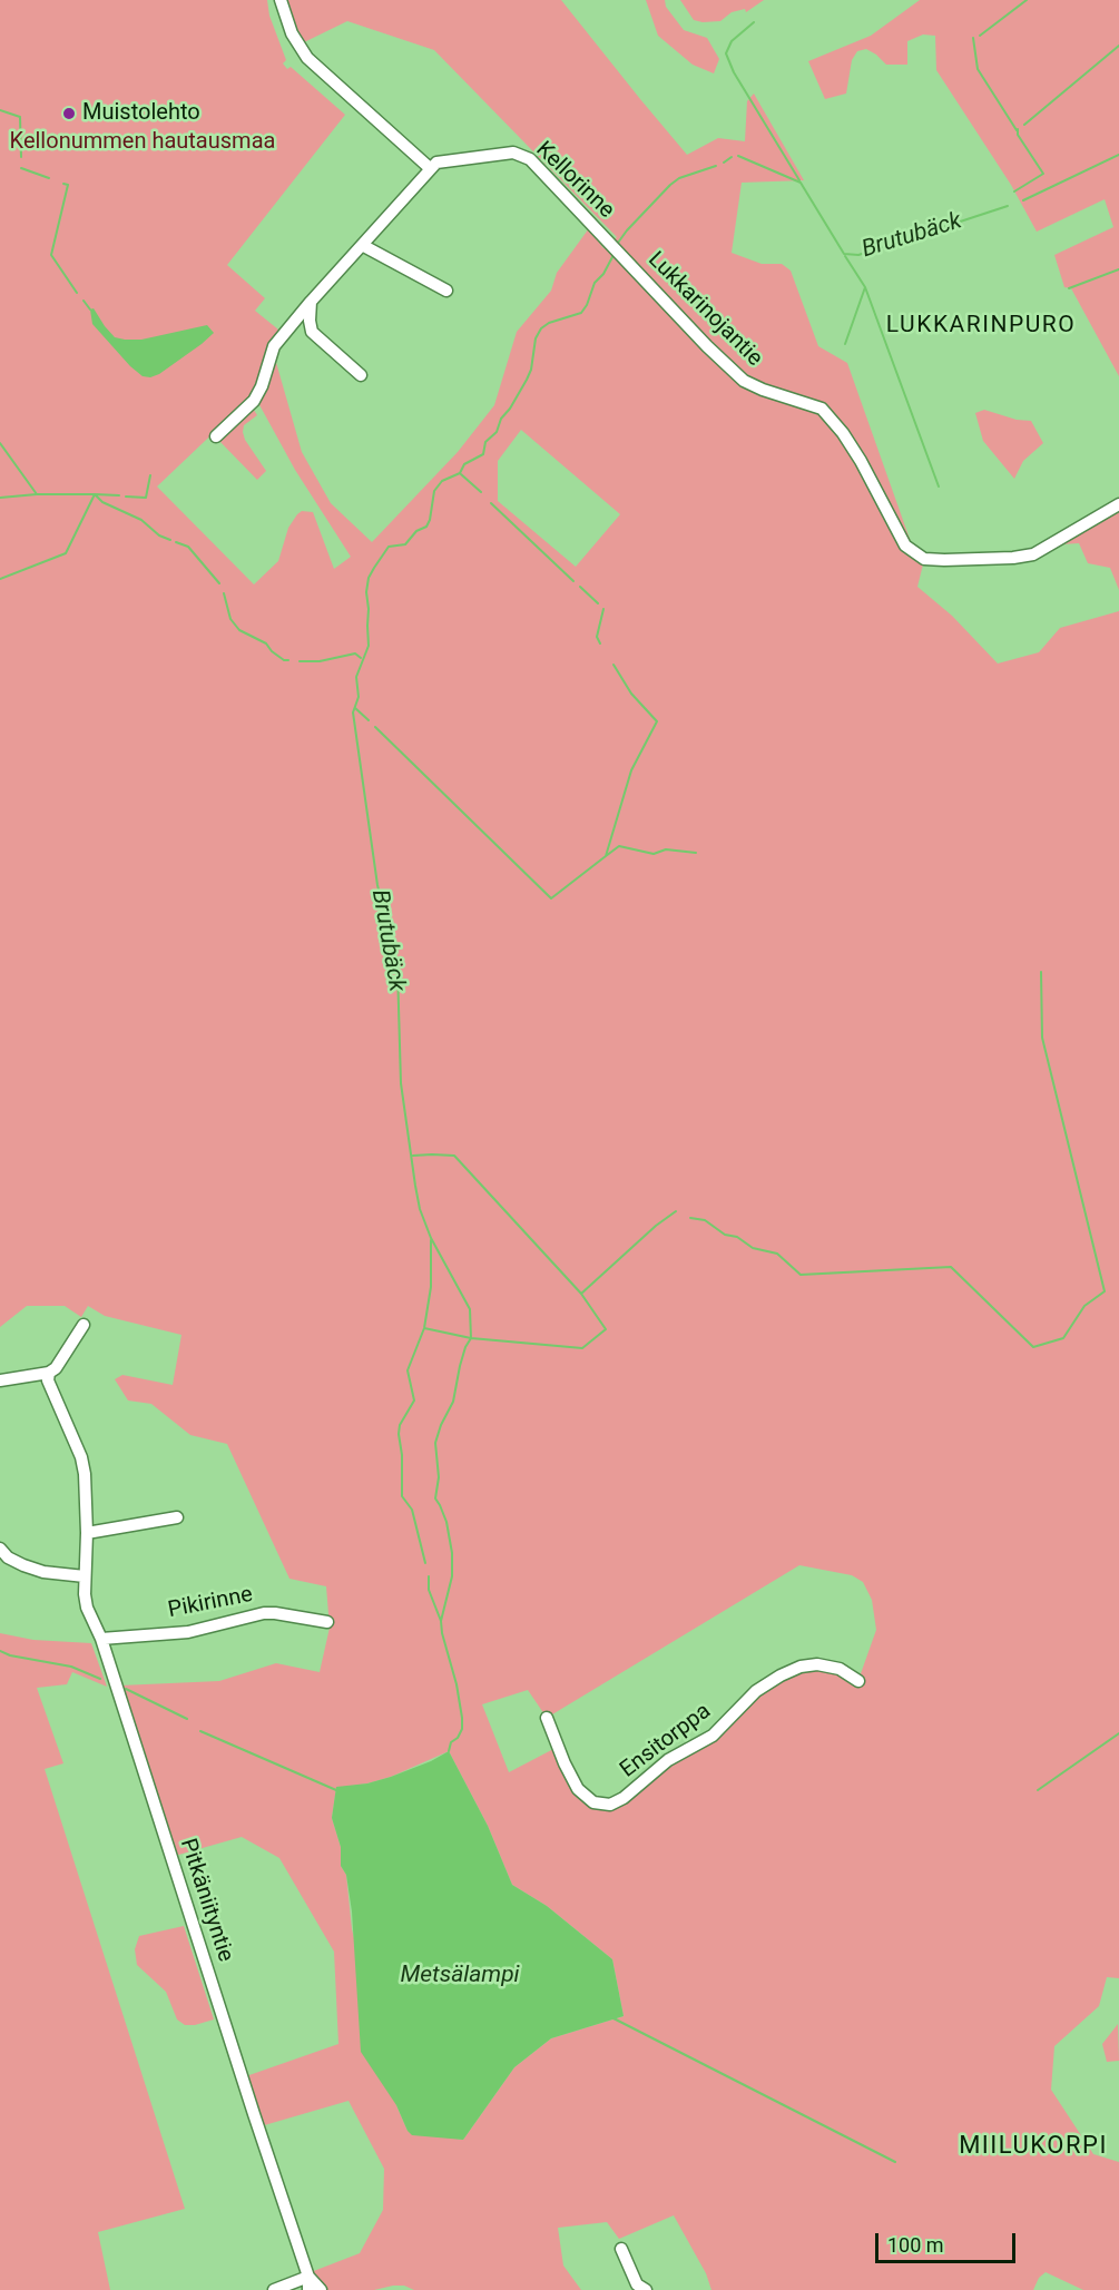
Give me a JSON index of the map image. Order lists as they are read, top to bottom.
{
  "streets": {
    "street": [
      "Kellorinne",
      "Lukkarinojantie",
      "Pikirinne",
      "Ensitorppa",
      "Pitkäniityntie"
    ]
  },
  "crossings": [
    ["Kellorinne", "Lukkarinojantie"],
    ["Pikirinne", "Pitkäniityntie"]
  ],
  "districts": ["LUKKARINPURO", "MIILUKORPI"],
  "water": ["Brutubäck", "Metsälampi"],
  "parks": ["Kellonummen hautausmaa"],
  "places": ["Muistolehto"],
  "scale_bar": "100 m"
}
